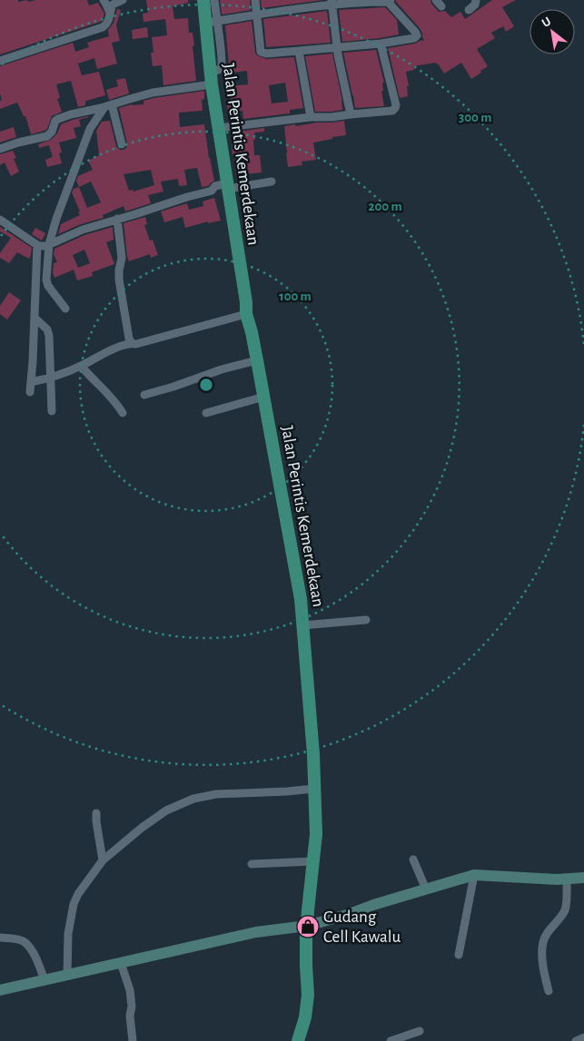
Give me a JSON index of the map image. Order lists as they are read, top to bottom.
{
  "streets": {
    "main road": ["Jalan Perintis Kemerdekaan"]
  },
  "places": {
    "shop": ["Gudang Cell Kawalu"]
  },
  "north": "top left",
  "rings": ["300 m", "200 m", "100 m"]
}
